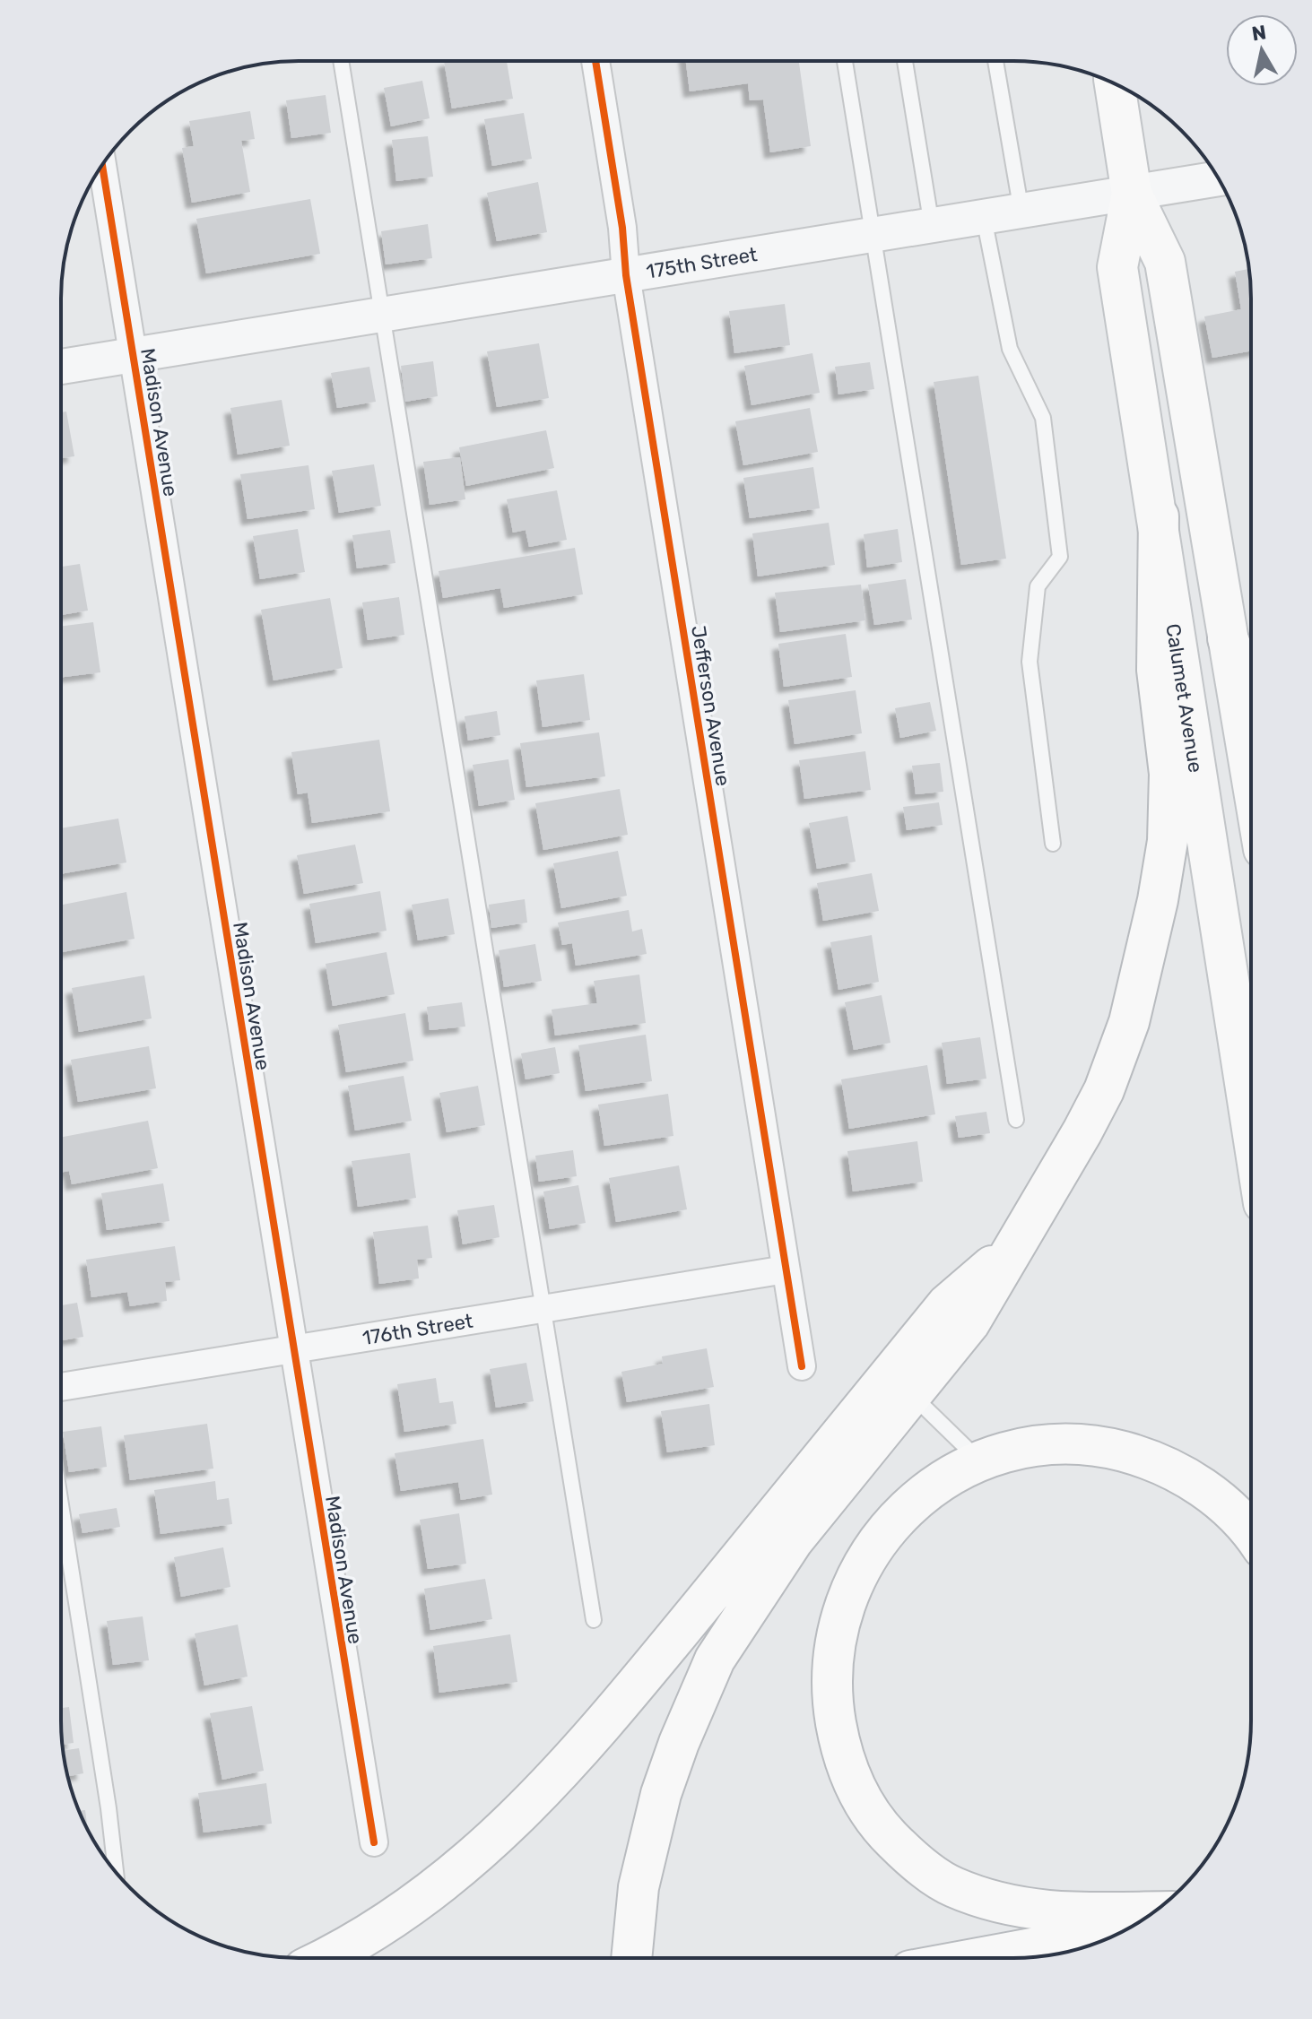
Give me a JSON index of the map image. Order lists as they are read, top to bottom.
{
  "streets": {
    "main road": ["Calumet Avenue"],
    "street": [
      "175th Street",
      "Madison Avenue",
      "Jefferson Avenue",
      "176th Street"
    ]
  },
  "crossings": [
    ["175th Street", "Madison Avenue"],
    ["175th Street", "Calumet Avenue"],
    ["175th Street", "Jefferson Avenue"],
    ["Madison Avenue", "176th Street"],
    ["Jefferson Avenue", "176th Street"]
  ],
  "north": "top"
}
